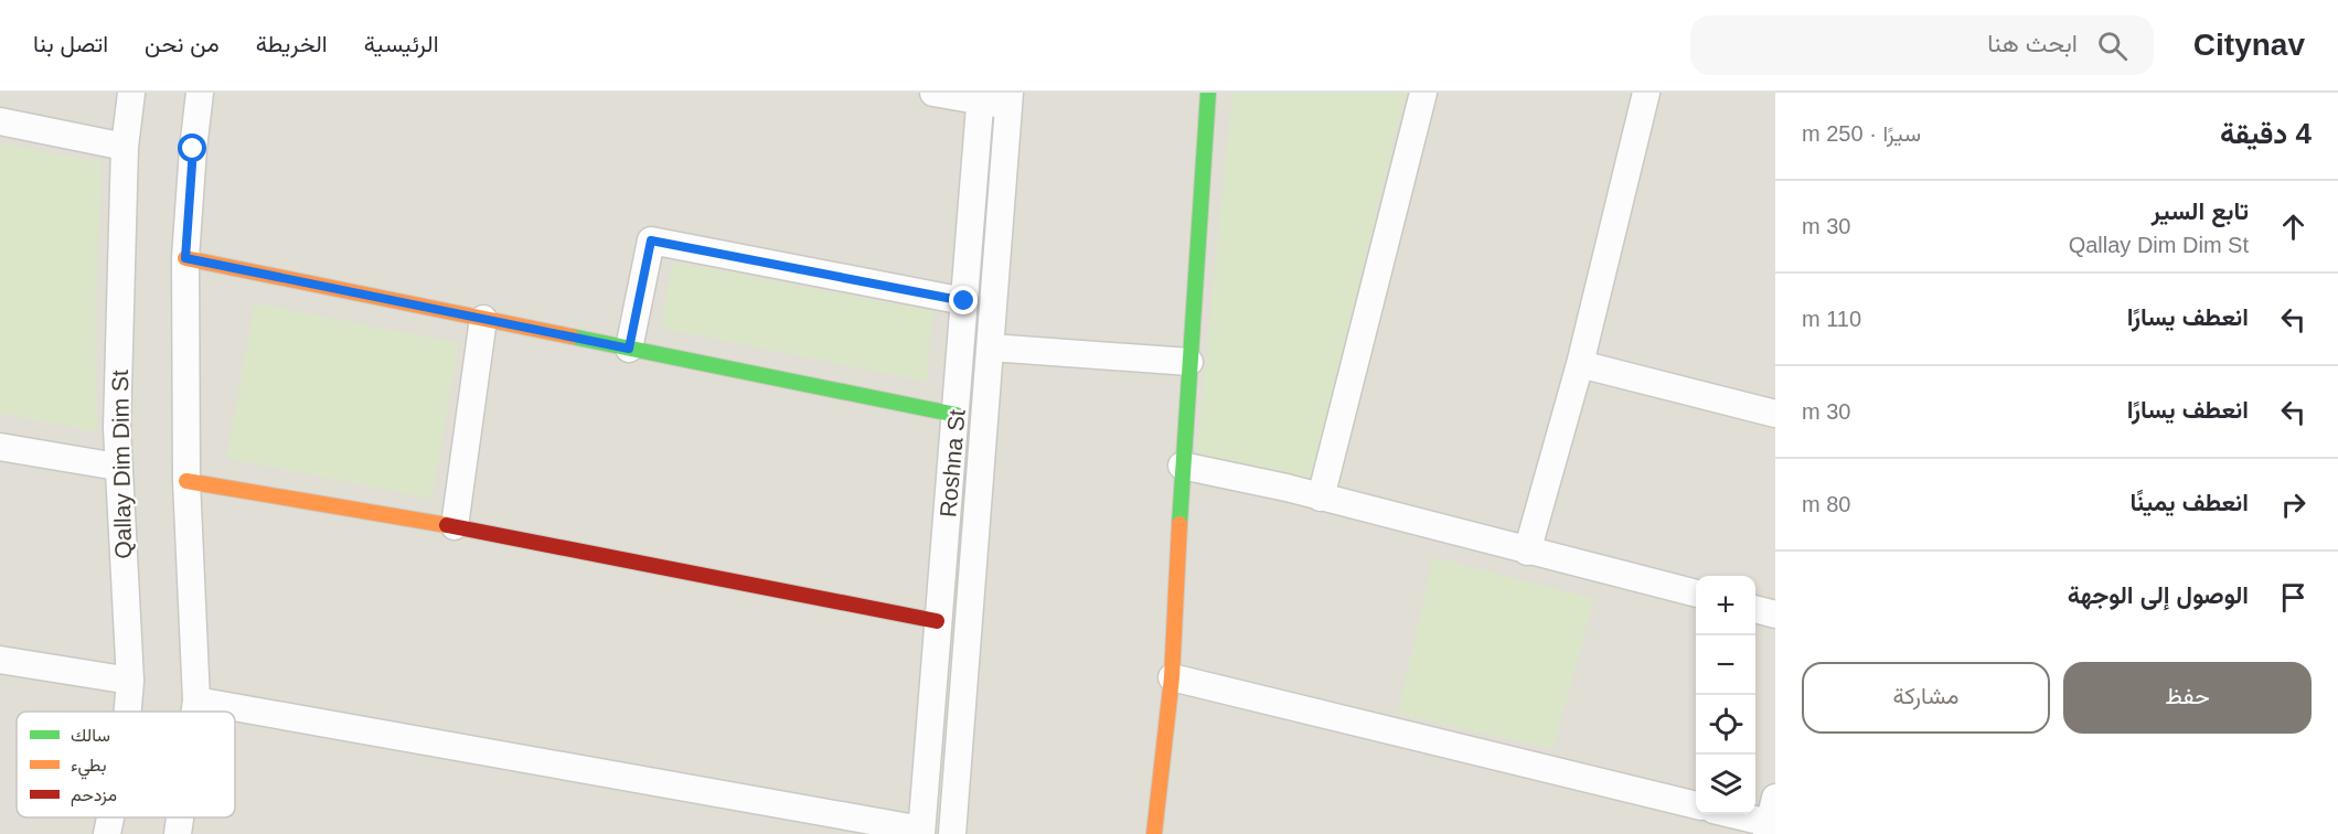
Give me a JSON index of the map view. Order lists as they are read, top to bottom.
{
  "streets": {
    "street": ["Roshna St", "Qallay Dim Dim St"]
  },
  "legend": ["سالك", "بطيء", "مزدحم"],
  "page": {
    "header": "Citynav",
    "search": "ابحث هنا",
    "nav": [
      "الرئيسية",
      "الخريطة",
      "من نحن",
      "اتصل بنا"
    ],
    "heading": ["4 دقيقة", "سيرًا · 250 m"],
    "list": [
      ["تابع السير", "Qallay Dim Dim St", "30 m"],
      ["انعطف يسارًا", "110 m"],
      ["انعطف يسارًا", "30 m"],
      ["انعطف يمينًا", "80 m"],
      "الوصول إلى الوجهة"
    ],
    "map_buttons": ["+", "−"],
    "buttons": ["حفظ", "مشاركة"]
  }
}
